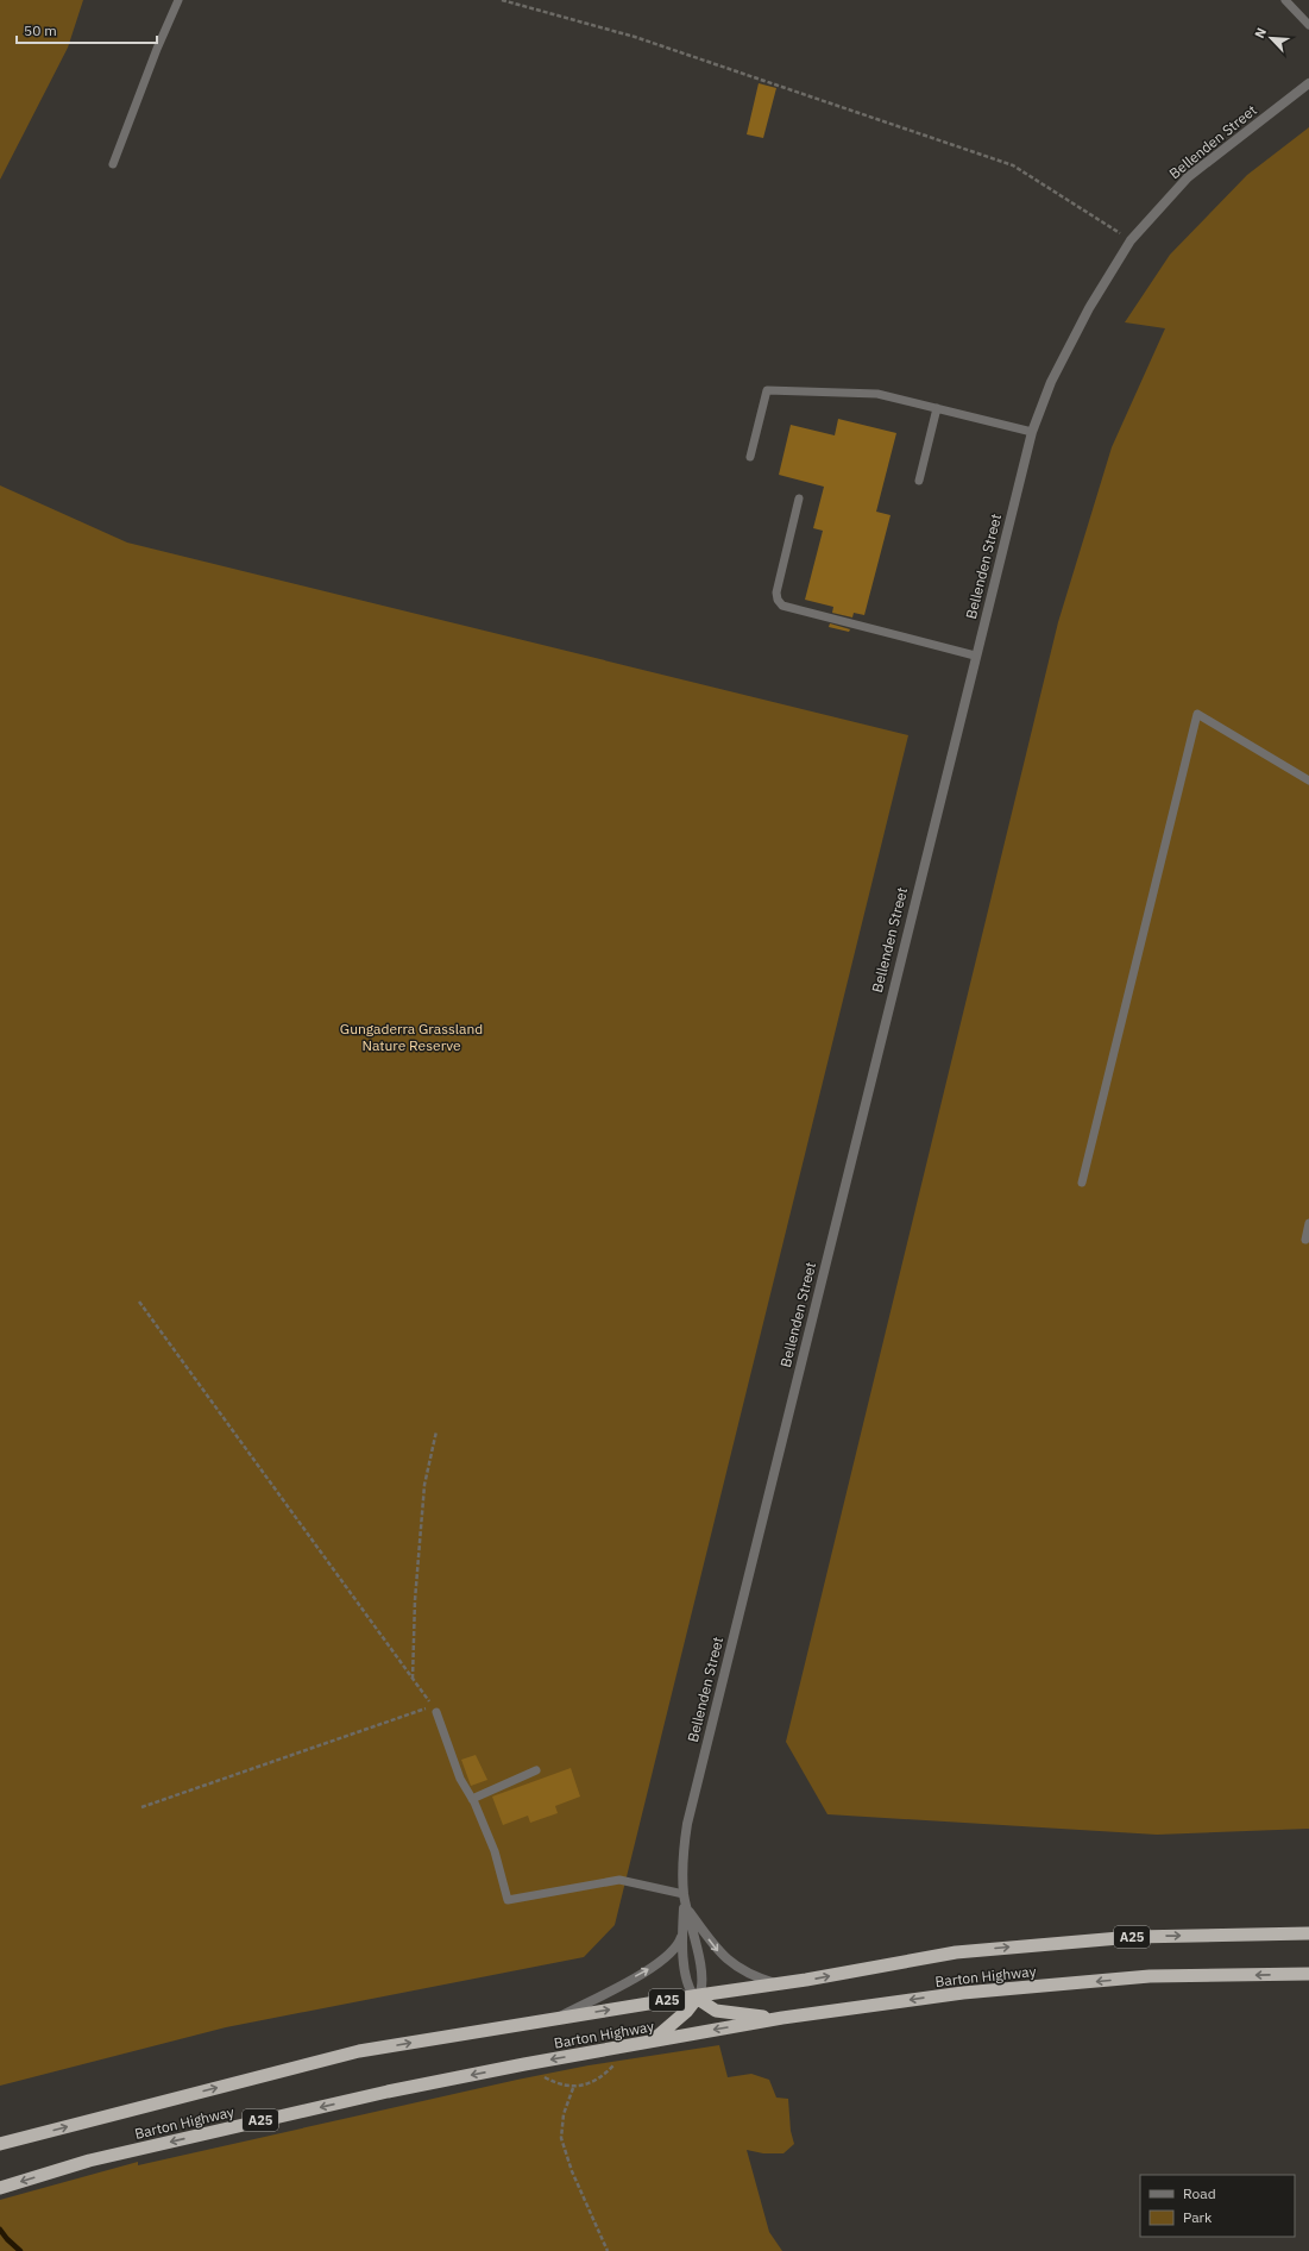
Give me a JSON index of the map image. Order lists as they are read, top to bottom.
{
  "streets": {
    "highway": ["A25", "Barton Highway"],
    "street": ["Bellenden Street"]
  },
  "crossings": [
    ["Bellenden Street", "Barton Highway"]
  ],
  "parks": ["Gungaderra Grassland Nature Reserve"],
  "legend": ["Road", "Park"],
  "scale_bar": "50 m",
  "north": "top left"
}
